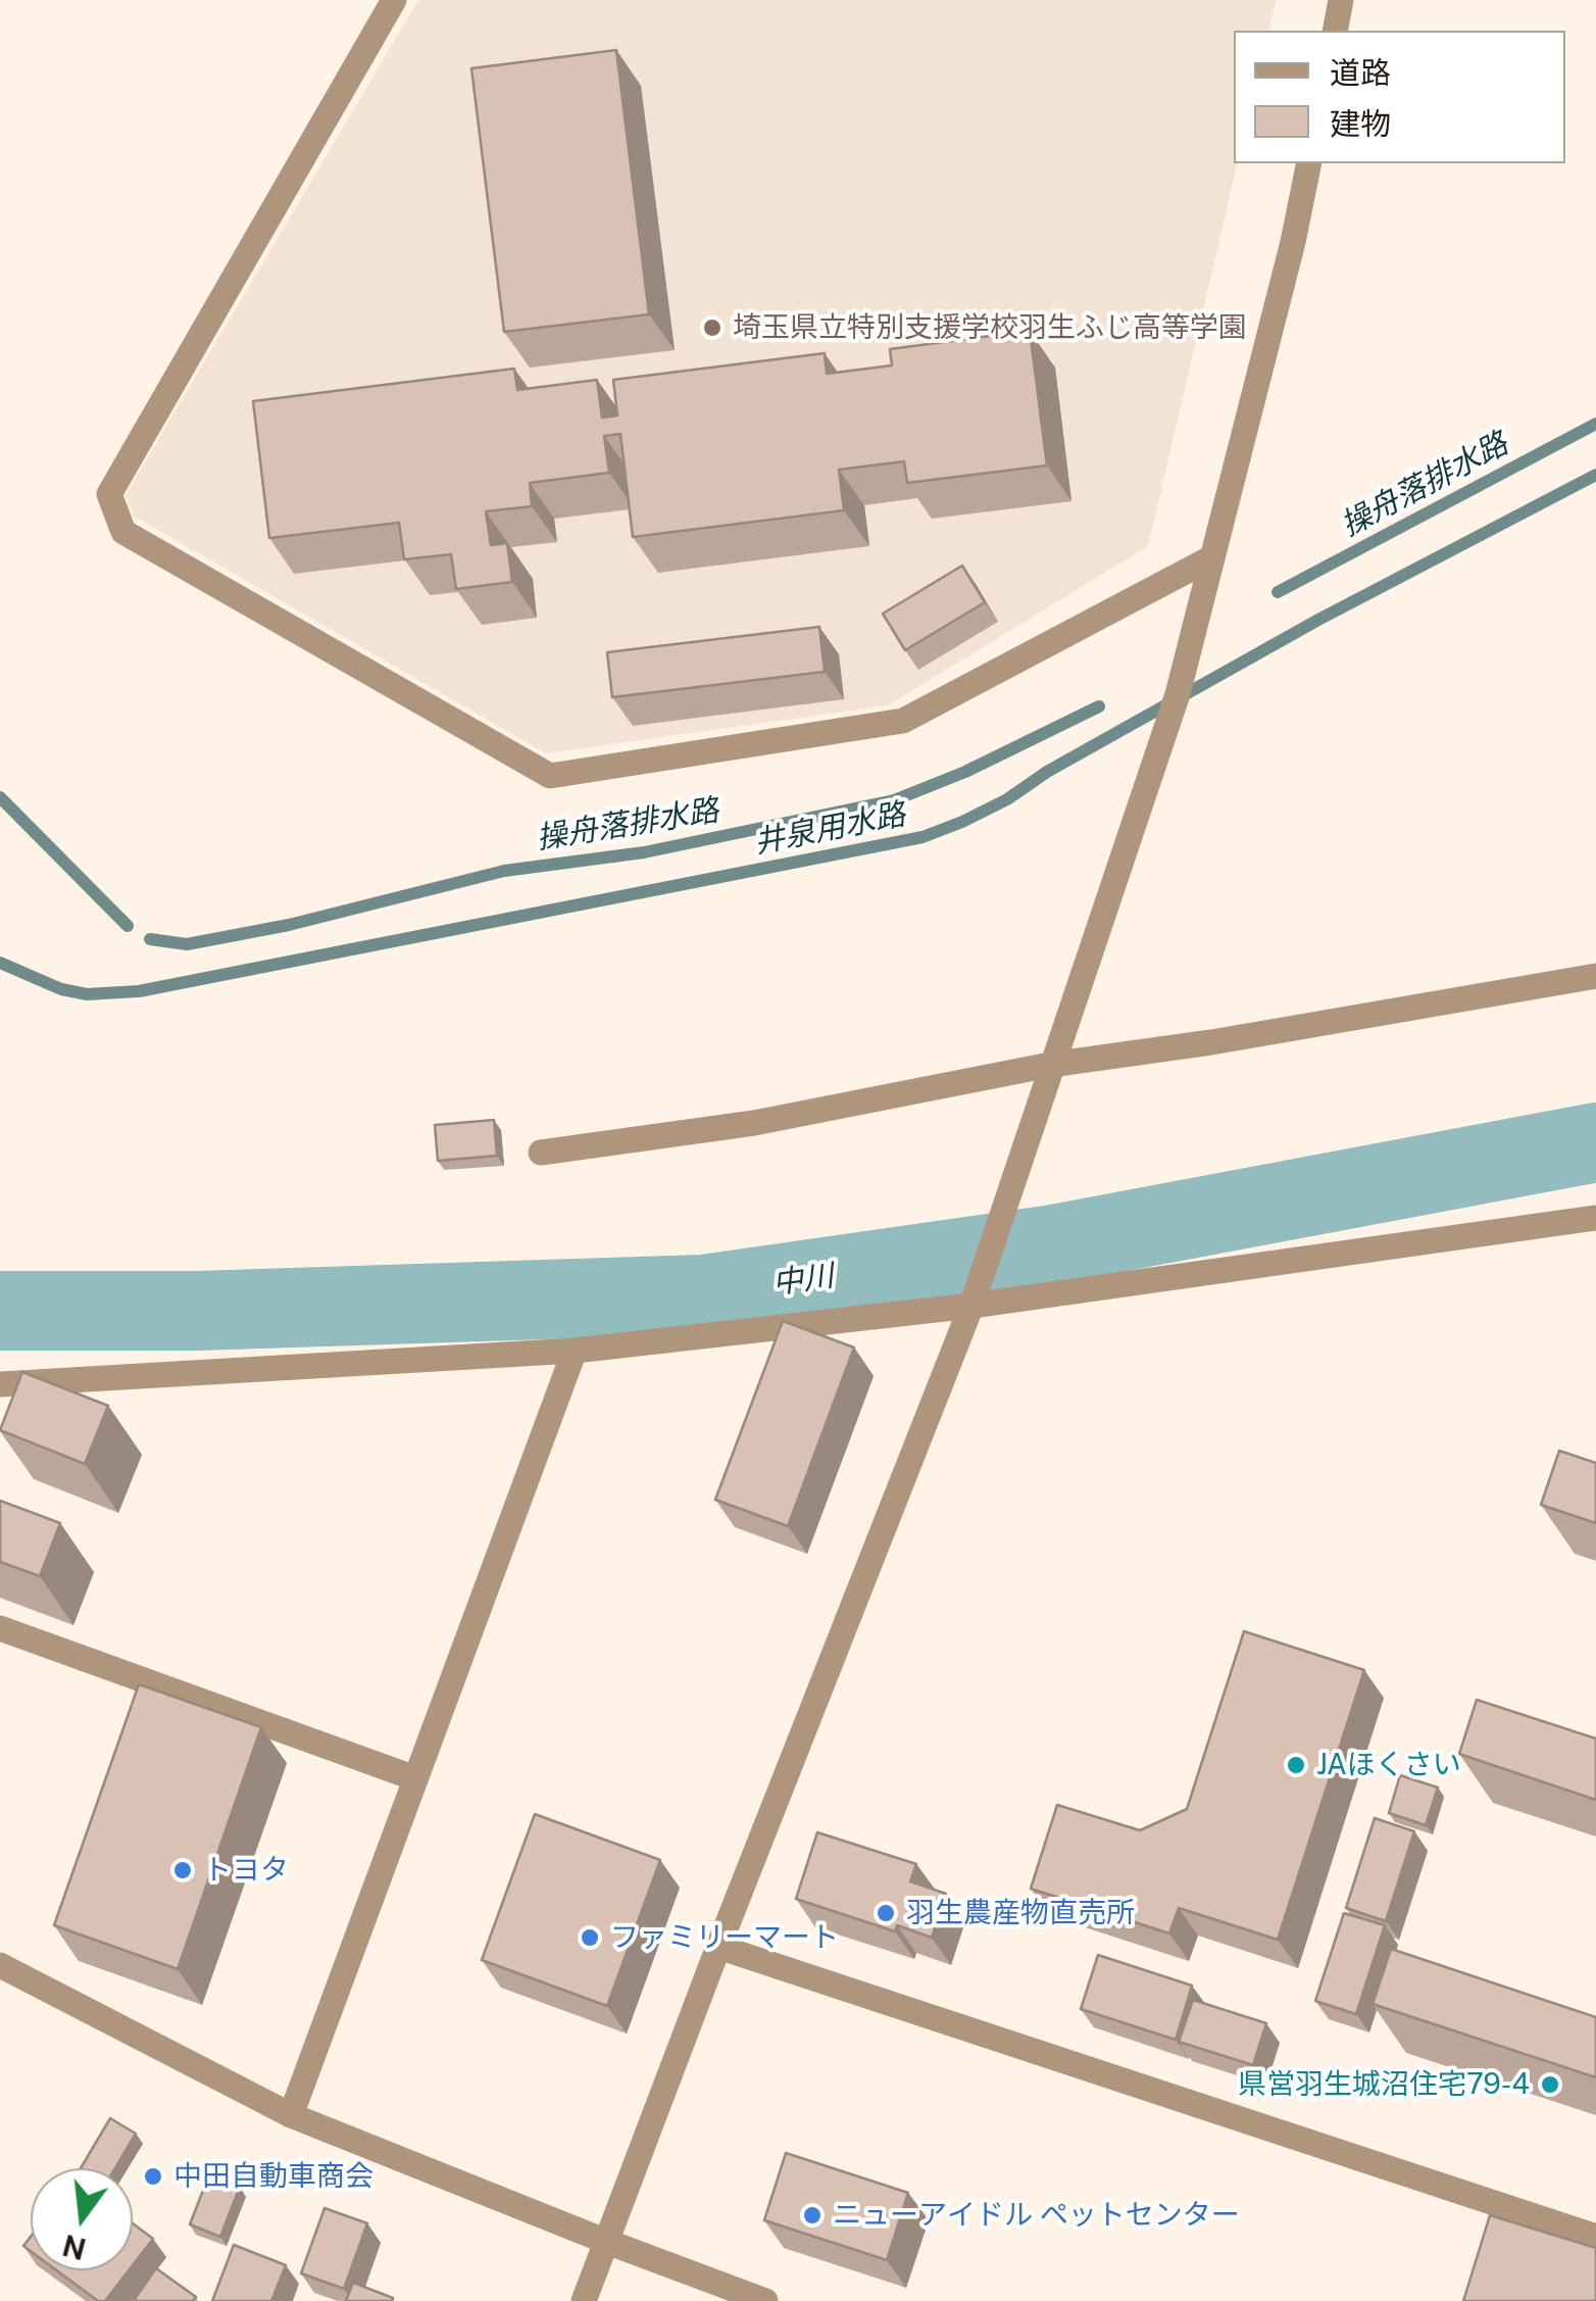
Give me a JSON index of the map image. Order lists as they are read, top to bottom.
{
  "water": ["操舟落排水路", "井泉用水路", "中川"],
  "places": [
    "埼玉県立特別支援学校羽生ふじ高等学園",
    "JAほくさい",
    "トヨタ",
    "羽生農産物直売所",
    "ファミリーマート",
    "県営羽生城沼住宅79-4",
    "中田自動車商会",
    "ニューアイドル ペットセンター"
  ],
  "legend": ["道路", "建物"],
  "north": "bottom"
}
